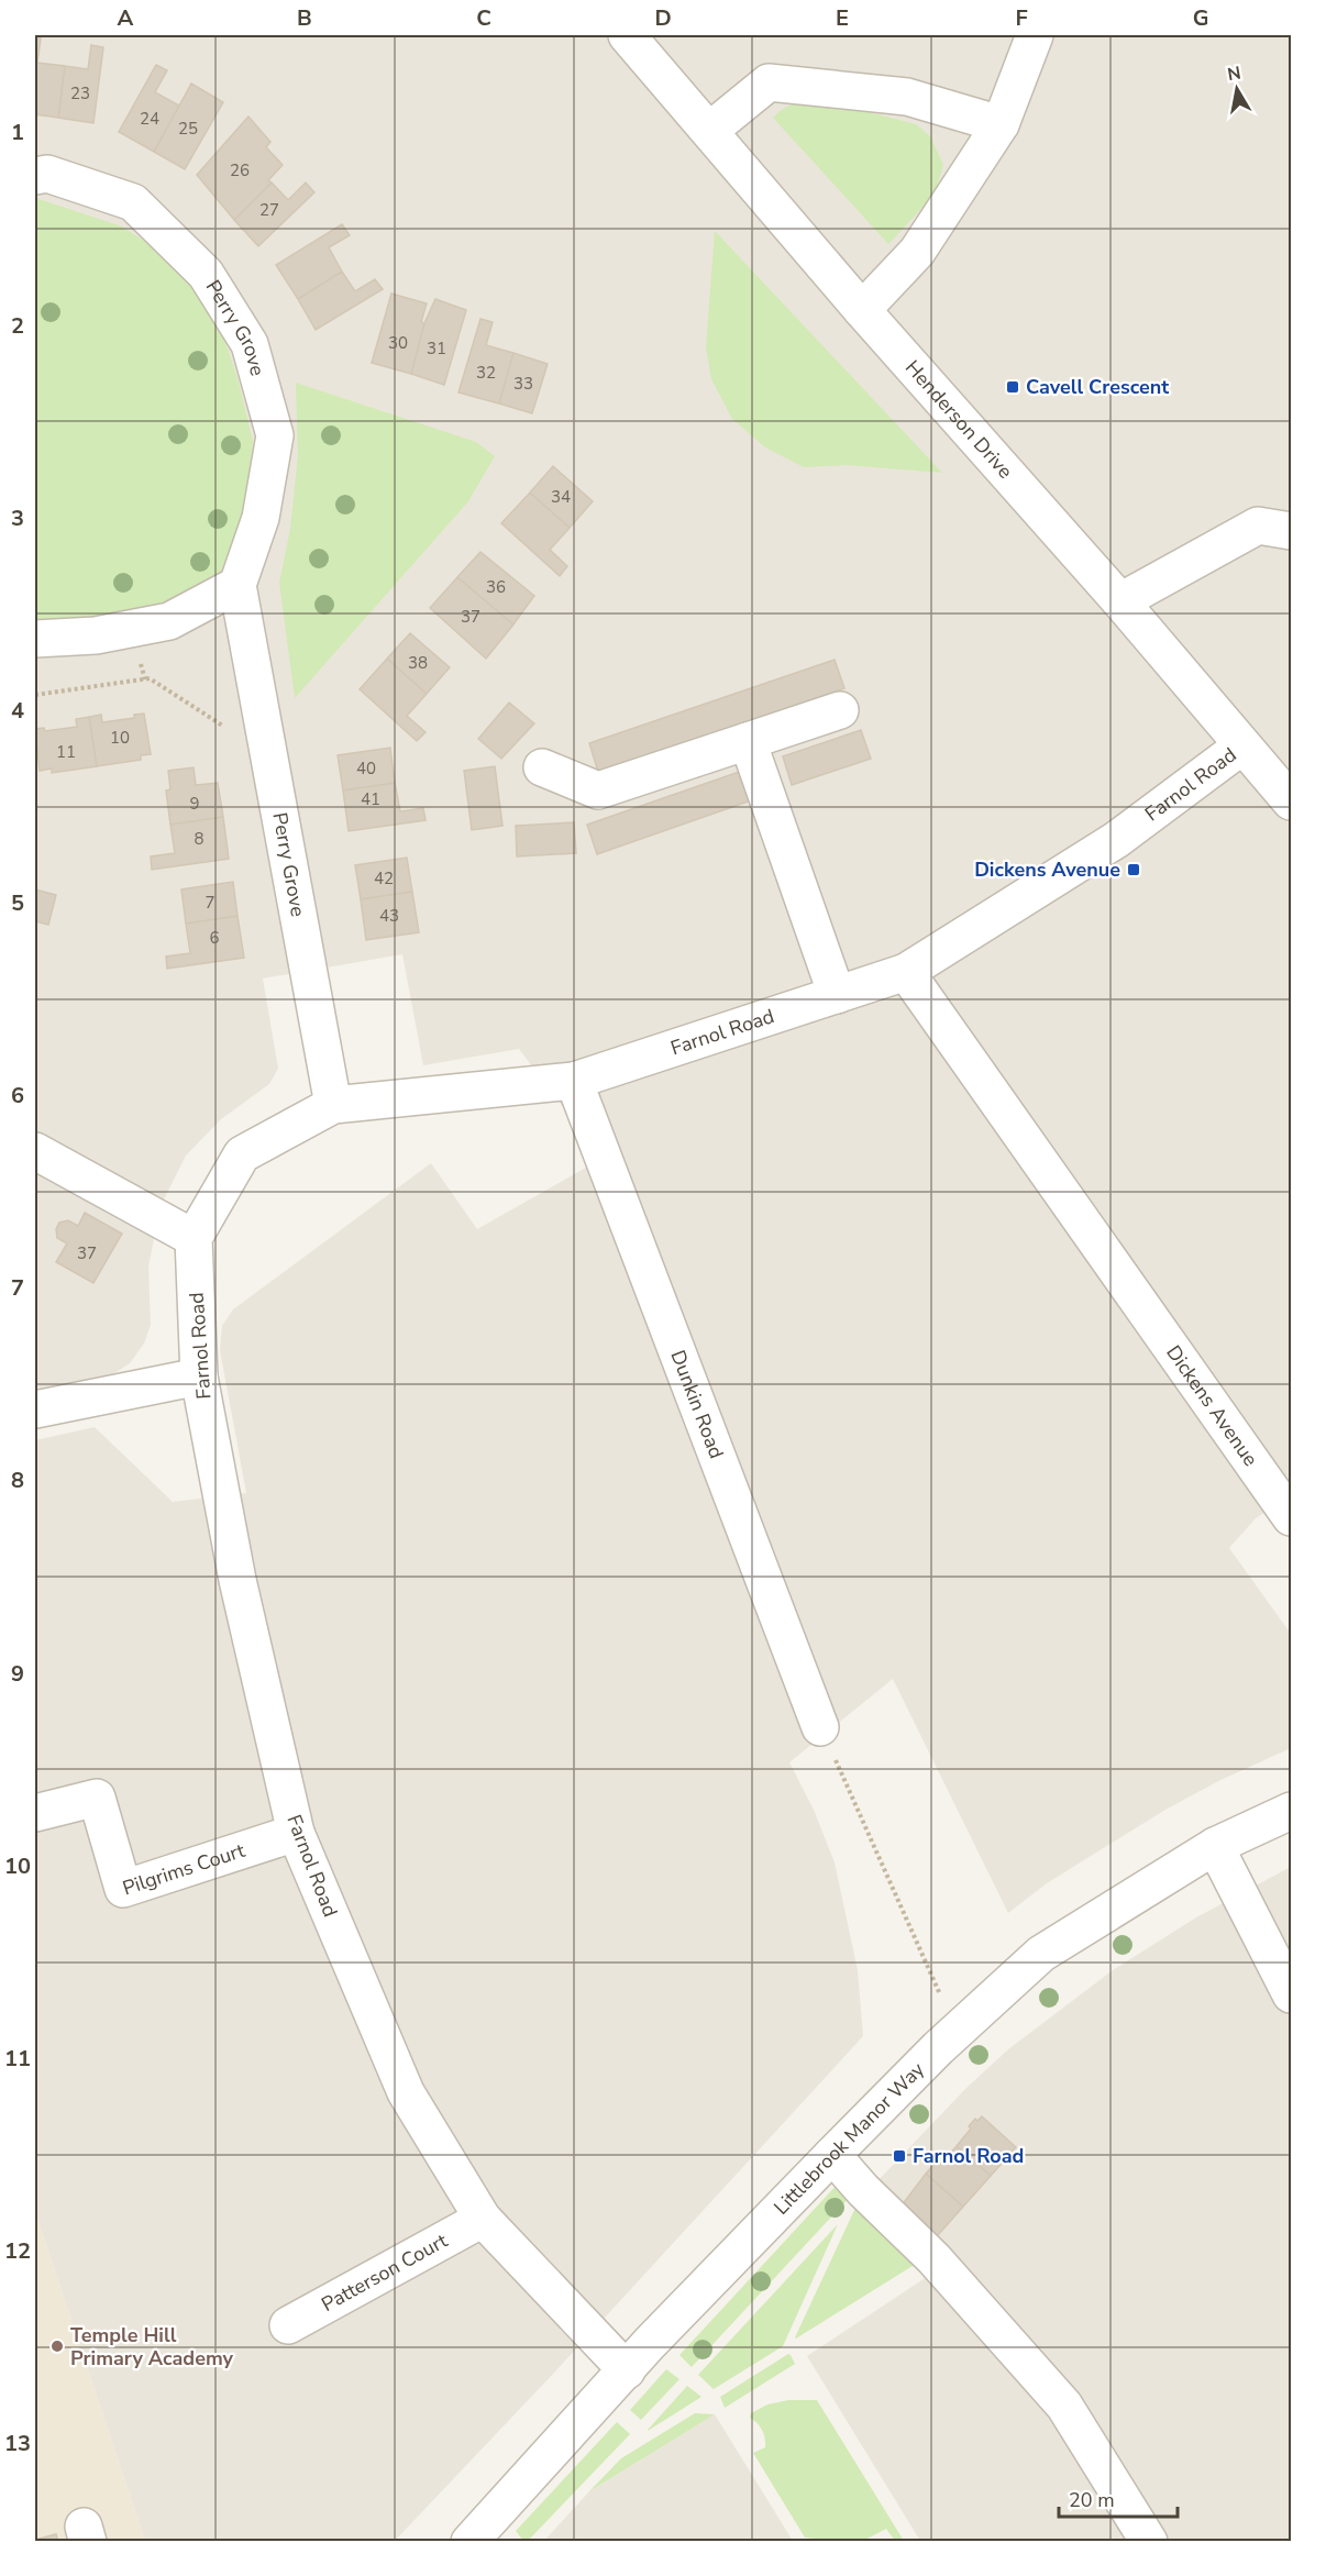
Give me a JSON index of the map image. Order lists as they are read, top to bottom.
{
  "streets": {
    "street": [
      "Perry Grove",
      "Henderson Drive",
      "Farnol Road",
      "Dunkin Road",
      "Dickens Avenue",
      "Pilgrims Court",
      "Littlebrook Manor Way",
      "Patterson Court"
    ]
  },
  "crossings": [
    ["Perry Grove", "Farnol Road"],
    ["Henderson Drive", "Farnol Road"],
    ["Farnol Road", "Dunkin Road"],
    ["Farnol Road", "Dickens Avenue"],
    ["Farnol Road", "Pilgrims Court"],
    ["Farnol Road", "Littlebrook Manor Way"],
    ["Farnol Road", "Patterson Court"]
  ],
  "places": {
    "transit": ["Cavell Crescent", "Dickens Avenue", "Farnol Road"],
    "other": ["Temple Hill Primary Academy"]
  },
  "house_numbers": [
    "23",
    "24",
    "25",
    "26",
    "27",
    "30",
    "31",
    "32",
    "33",
    "34",
    "36",
    "37",
    "38",
    "10",
    "11",
    "40",
    "41",
    "9",
    "8",
    "42",
    "7",
    "43",
    "6",
    "37"
  ],
  "scale_bar": "20 m",
  "north": "top",
  "grid": {
    "columns": [
      "A",
      "B",
      "C",
      "D",
      "E",
      "F",
      "G"
    ],
    "rows": [
      "1",
      "2",
      "3",
      "4",
      "5",
      "6",
      "7",
      "8",
      "9",
      "10",
      "11",
      "12",
      "13"
    ]
  }
}
